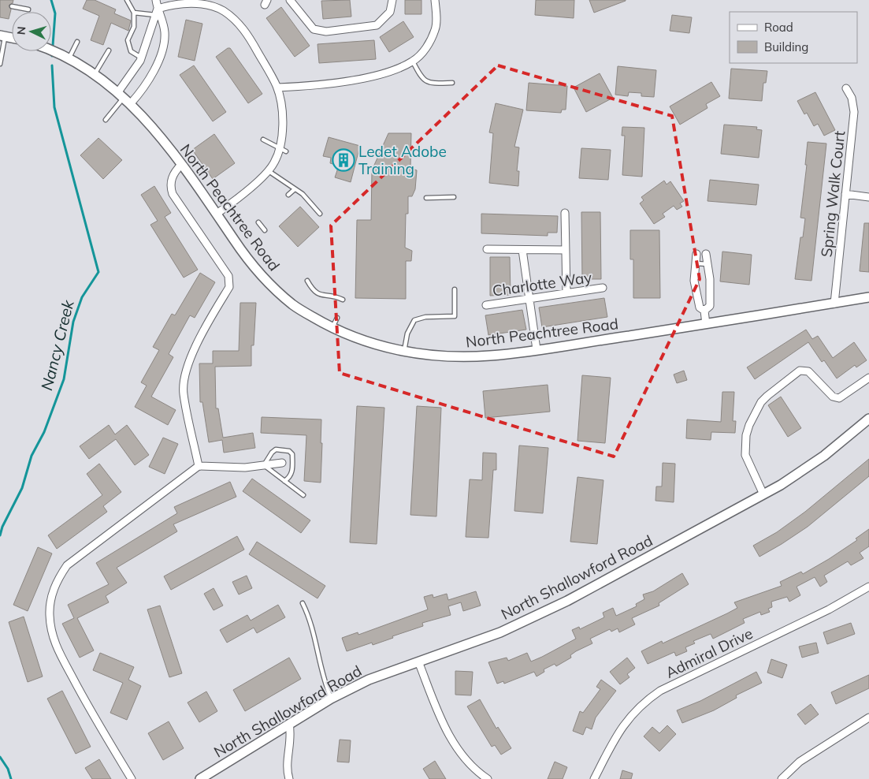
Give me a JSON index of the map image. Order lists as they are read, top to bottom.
{
  "streets": {
    "street": [
      "Spring Walk Court",
      "North Peachtree Road",
      "Charlotte Way",
      "North Shallowford Road",
      "Admiral Drive"
    ]
  },
  "crossings": [
    ["Spring Walk Court", "North Peachtree Road"]
  ],
  "water": ["Nancy Creek"],
  "places": {
    "building": ["Ledet Adobe Training"]
  },
  "legend": ["Road", "Building"],
  "north": "left"
}
